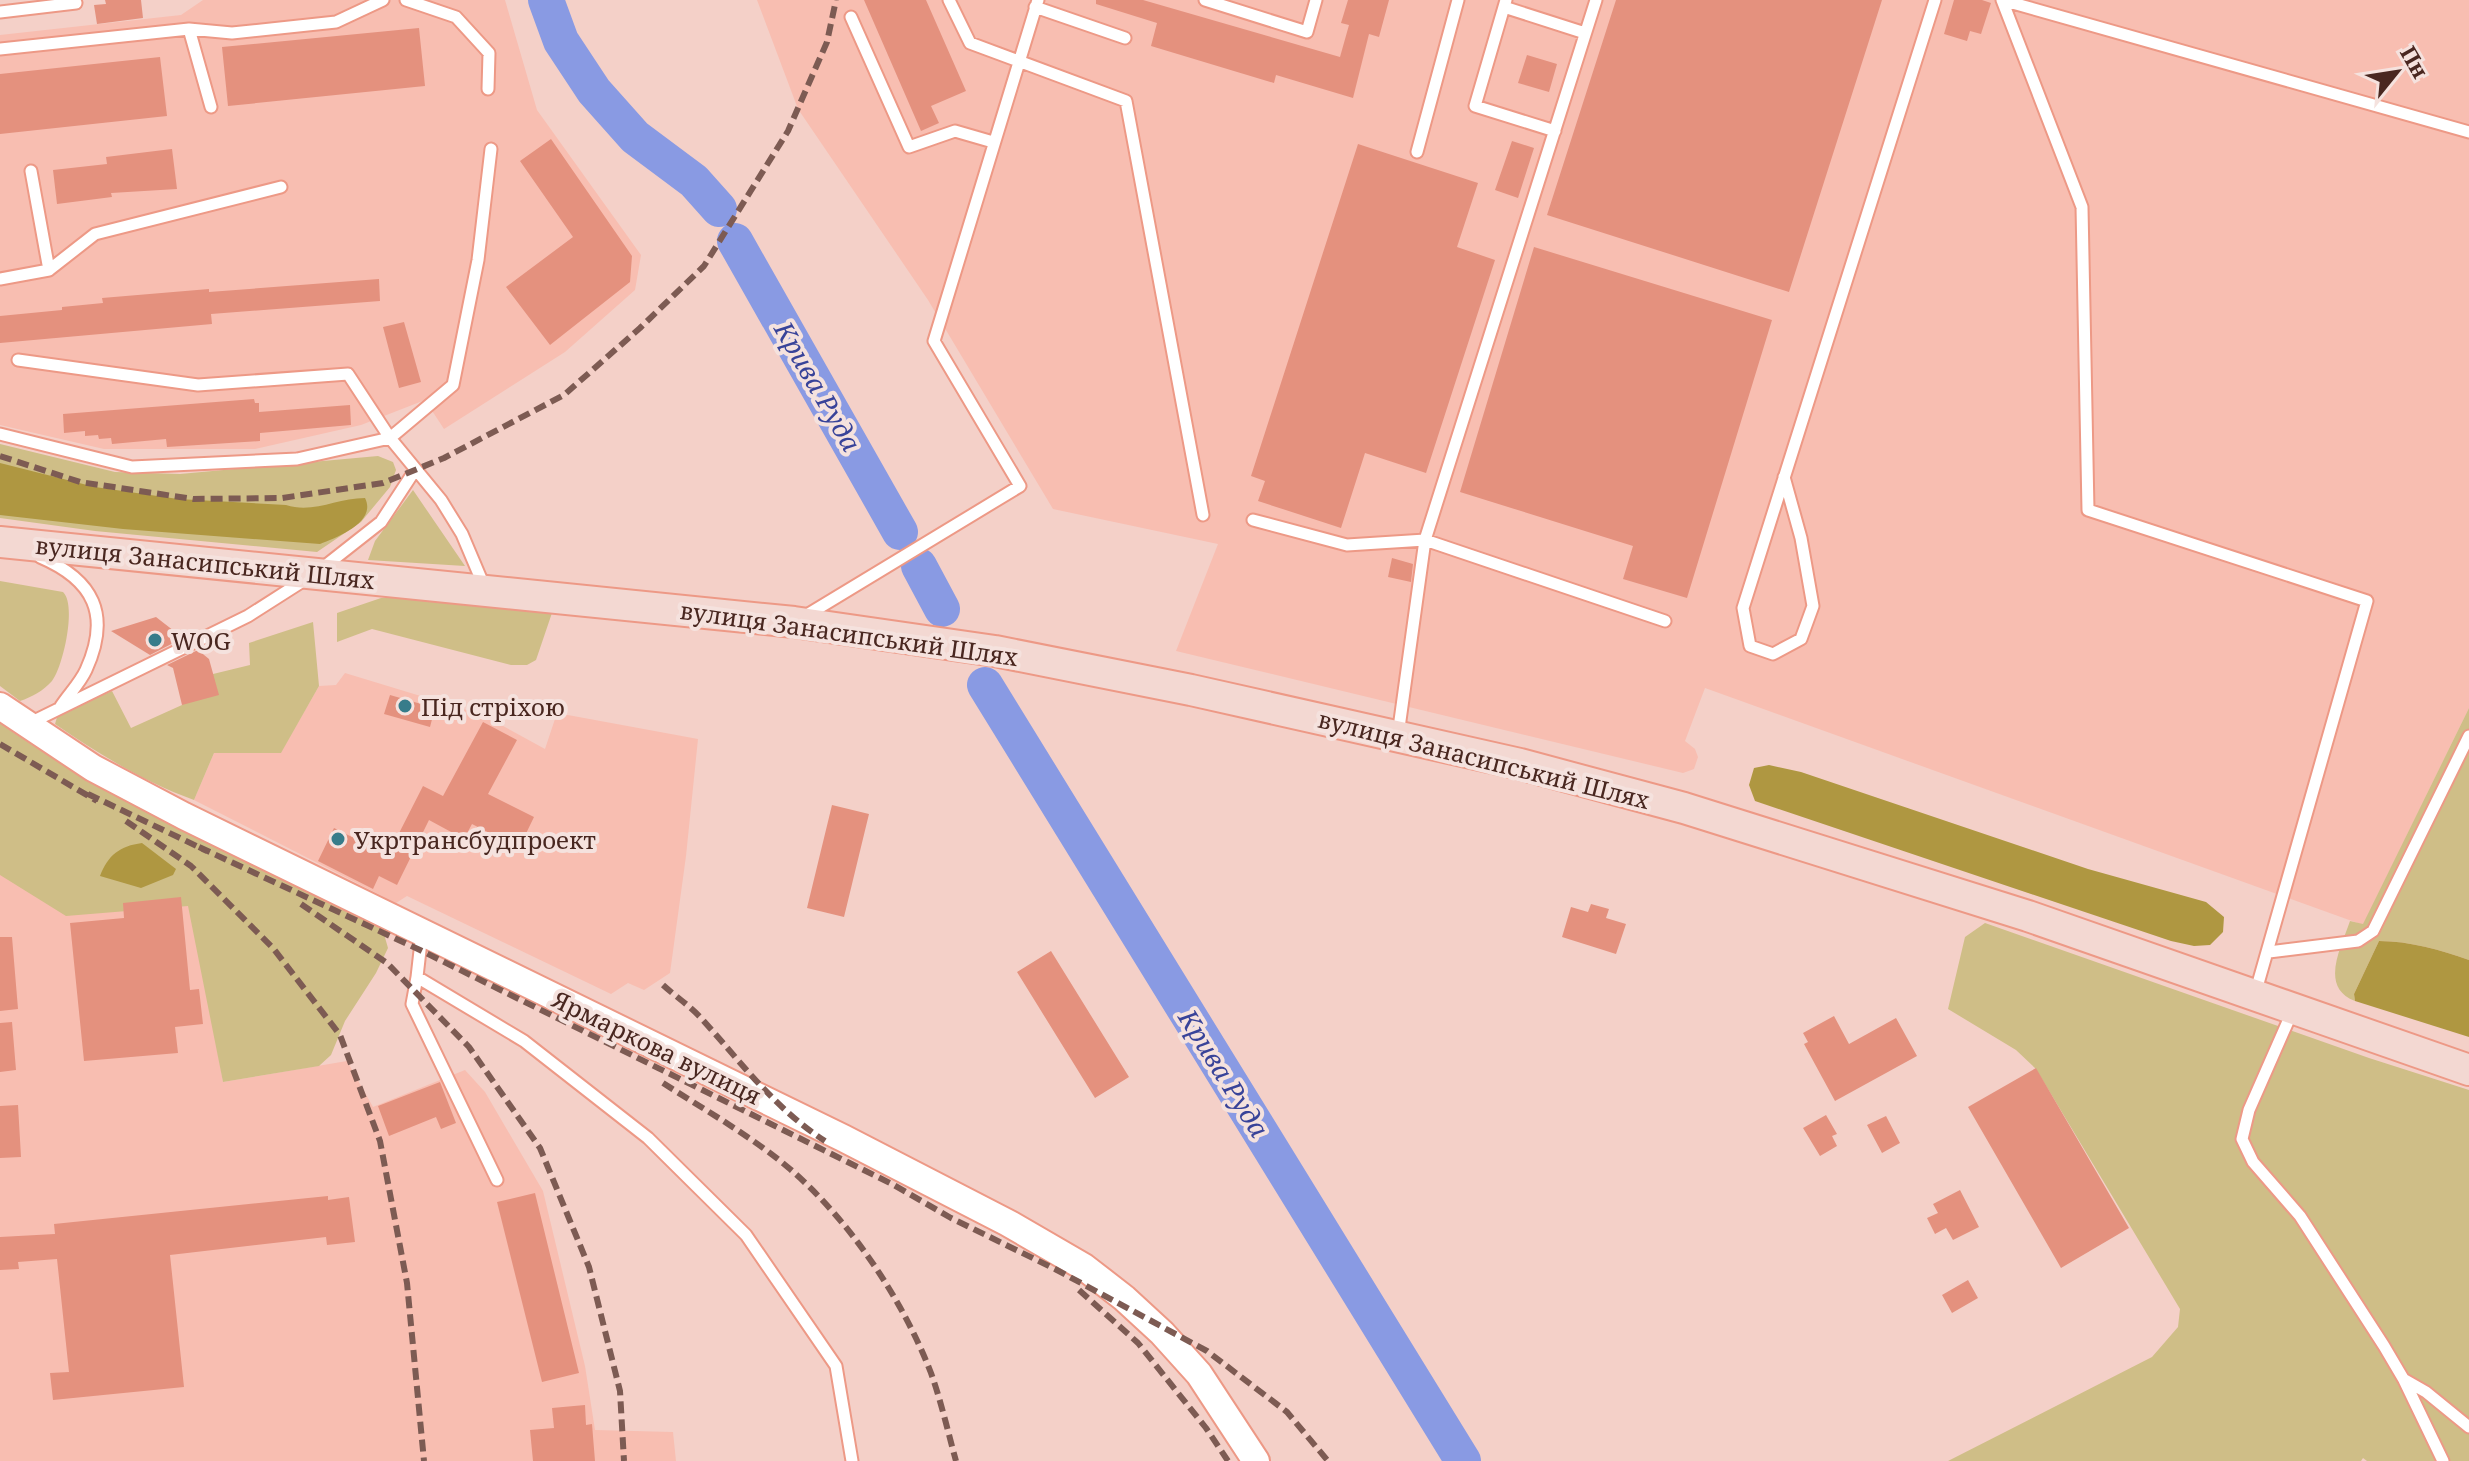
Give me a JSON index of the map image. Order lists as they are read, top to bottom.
{
  "streets": {
    "main road": ["вулиця Занасипський Шлях"],
    "street": ["Ярмаркова вулиця"]
  },
  "water": ["Крива Руда"],
  "places": ["WOG", "Під стріхою", "Укртрансбудпроект"],
  "north": "top right"
}
